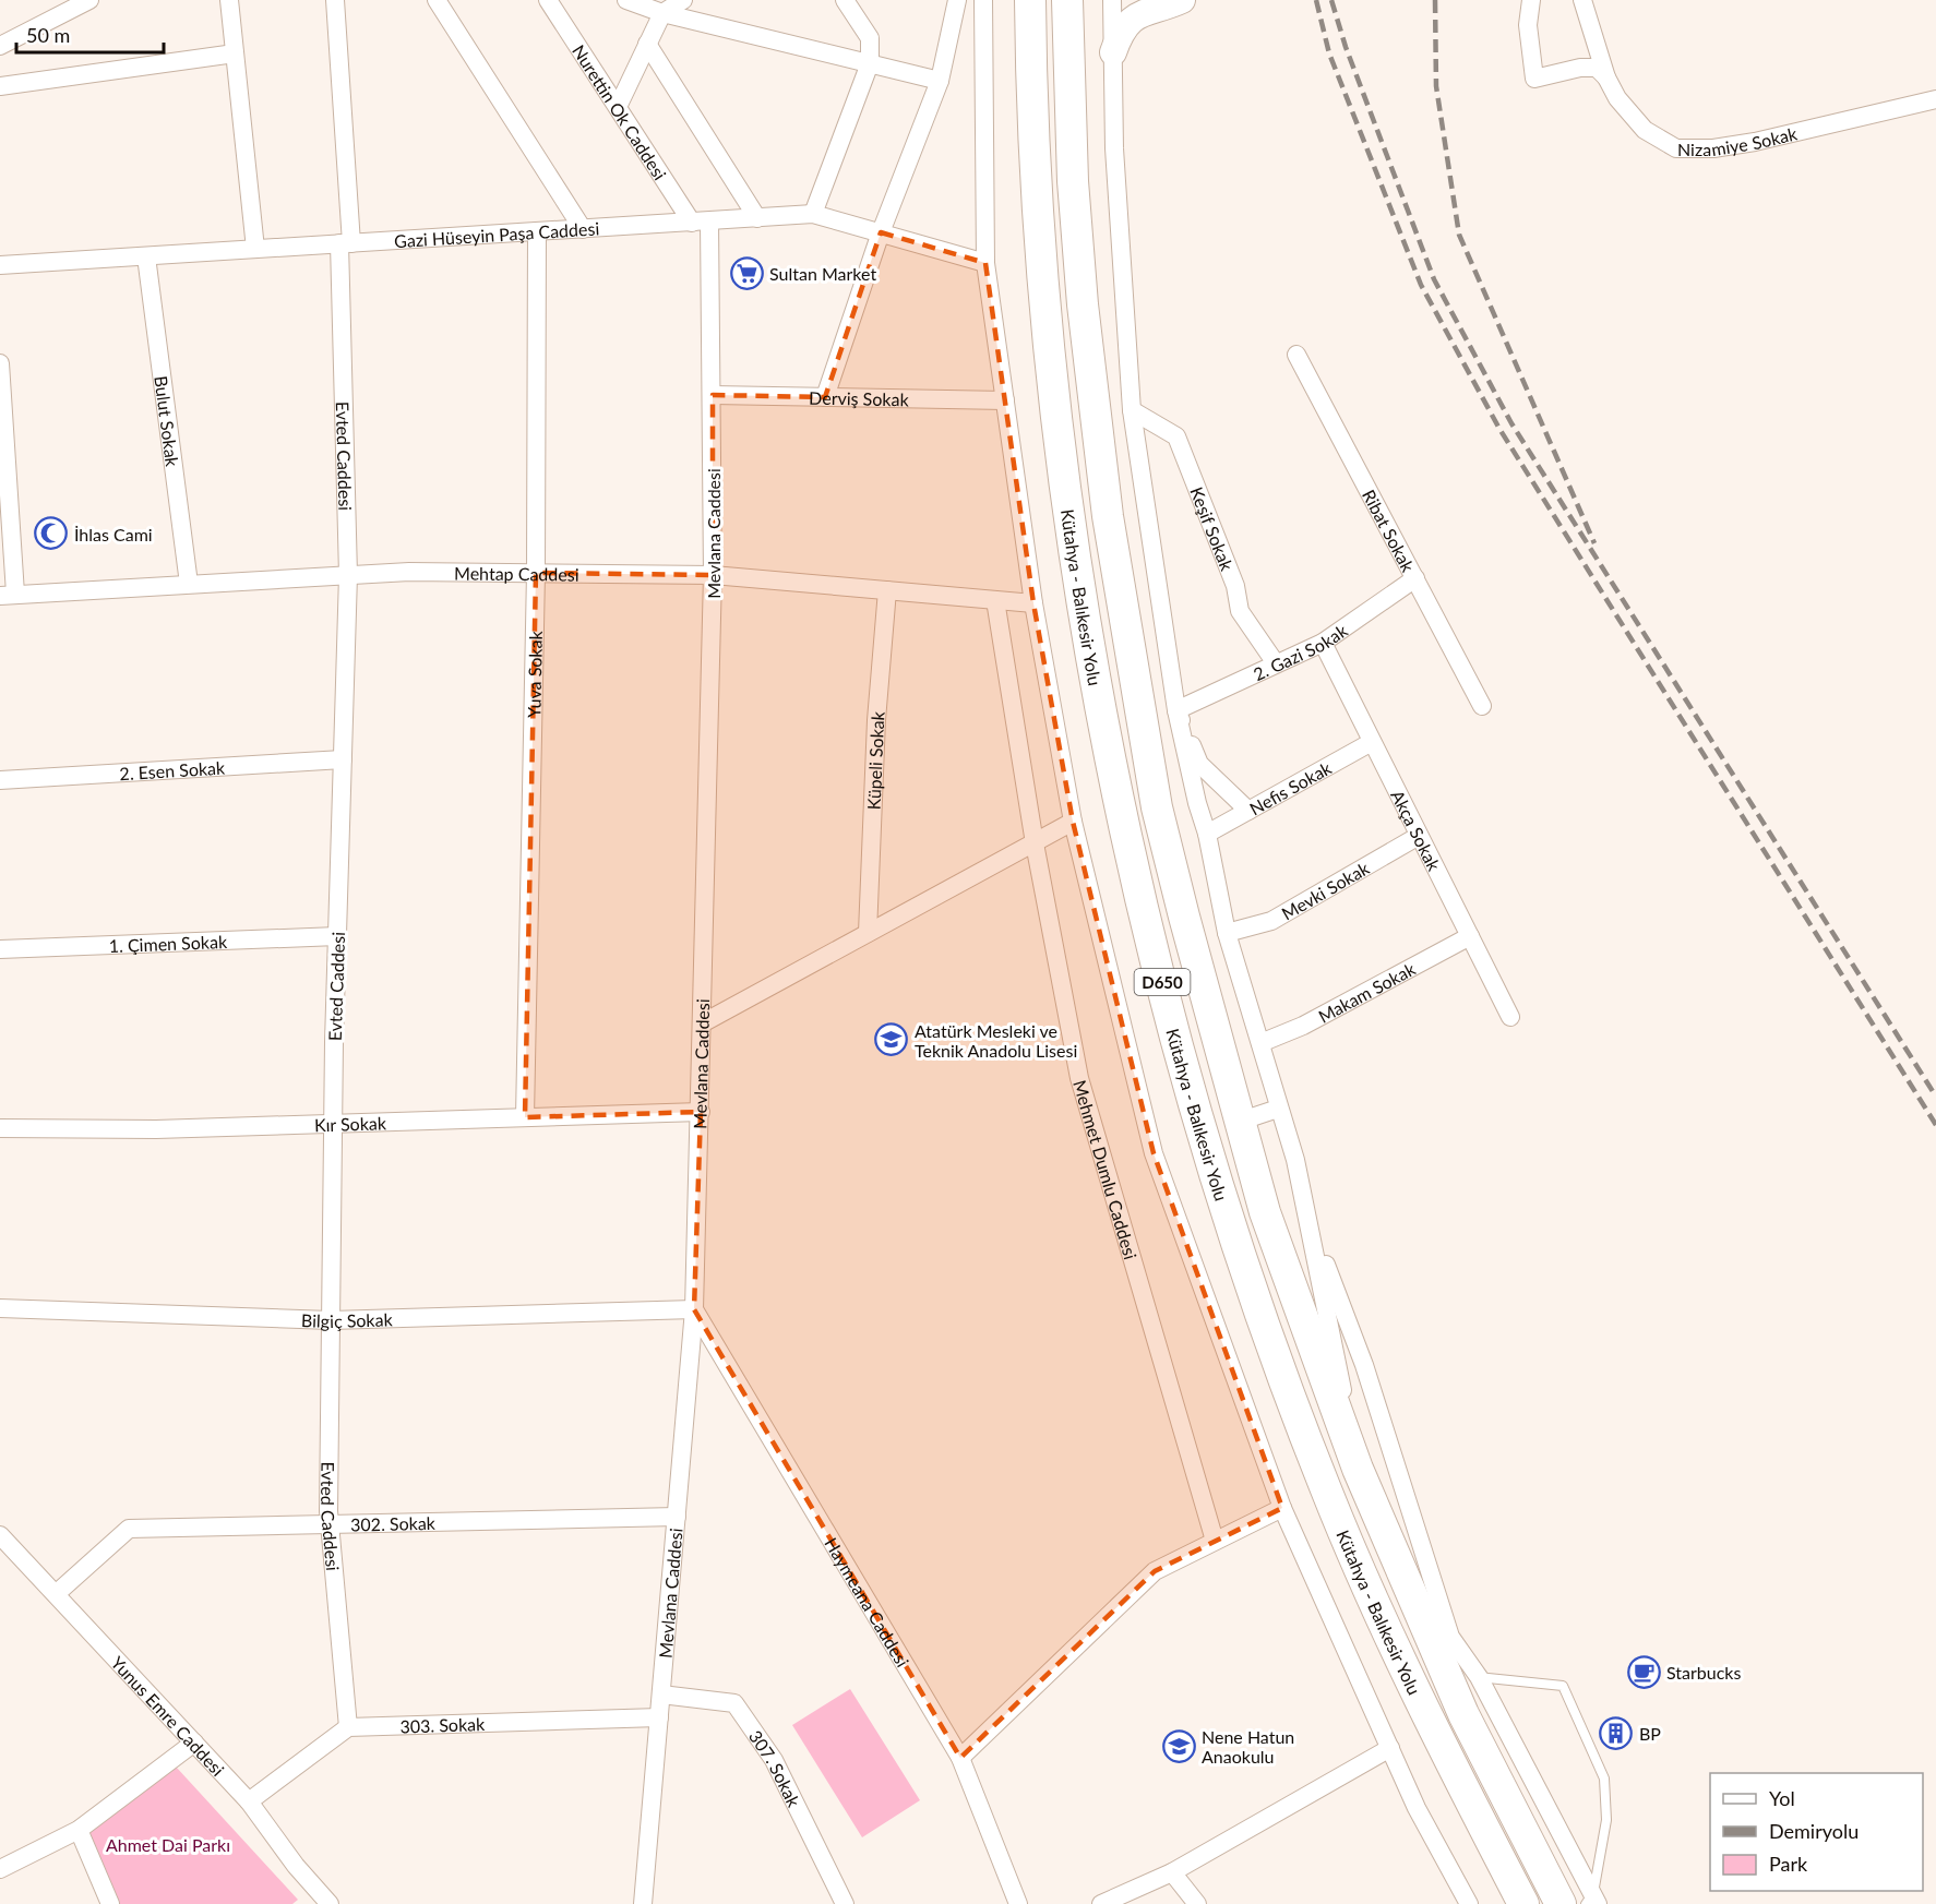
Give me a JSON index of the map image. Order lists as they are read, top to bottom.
{
  "streets": {
    "highway": ["Kütahya - Balıkesir Yolu", "D650"],
    "street": [
      "Nurettin Ok Caddesi",
      "Nizamiye Sokak",
      "Gazi Hüseyin Paşa Caddesi",
      "Derviş Sokak",
      "Bulut Sokak",
      "Evted Caddesi",
      "Keşif Sokak",
      "Ribat Sokak",
      "Mevlana Caddesi",
      "Mehtap Caddesi",
      "2. Gazi Sokak",
      "Yuva Sokak",
      "Küpeli Sokak",
      "2. Esen Sokak",
      "Nefis Sokak",
      "Akça Sokak",
      "Mevki Sokak",
      "1. Çimen Sokak",
      "Makam Sokak",
      "Kır Sokak",
      "Mehmet Dumlu Caddesi",
      "Bilgiç Sokak",
      "302. Sokak",
      "Haymeana Caddesi",
      "Yunus Emre Caddesi",
      "303. Sokak",
      "307. Sokak"
    ]
  },
  "crossings": [
    ["Nurettin Ok Caddesi", "Gazi Hüseyin Paşa Caddesi"],
    ["Nurettin Ok Caddesi", "Mevlana Caddesi"],
    ["Gazi Hüseyin Paşa Caddesi", "Bulut Sokak"],
    ["Gazi Hüseyin Paşa Caddesi", "Evted Caddesi"],
    ["Gazi Hüseyin Paşa Caddesi", "Mevlana Caddesi"],
    ["Gazi Hüseyin Paşa Caddesi", "Yuva Sokak"],
    ["Derviş Sokak", "Mevlana Caddesi"],
    ["Bulut Sokak", "Mehtap Caddesi"],
    ["Evted Caddesi", "Mehtap Caddesi"],
    ["Evted Caddesi", "2. Esen Sokak"],
    ["Evted Caddesi", "1. Çimen Sokak"],
    ["Evted Caddesi", "Kır Sokak"],
    ["Evted Caddesi", "Bilgiç Sokak"],
    ["Evted Caddesi", "302. Sokak"],
    ["Evted Caddesi", "303. Sokak"],
    ["Keşif Sokak", "2. Gazi Sokak"],
    ["Ribat Sokak", "2. Gazi Sokak"],
    ["Mevlana Caddesi", "Mehtap Caddesi"],
    ["Mevlana Caddesi", "Kır Sokak"],
    ["Mevlana Caddesi", "Bilgiç Sokak"],
    ["Mevlana Caddesi", "302. Sokak"],
    ["Mevlana Caddesi", "Haymeana Caddesi"],
    ["Mevlana Caddesi", "303. Sokak"],
    ["Mevlana Caddesi", "307. Sokak"],
    ["Mehtap Caddesi", "Yuva Sokak"],
    ["Mehtap Caddesi", "Küpeli Sokak"],
    ["Mehtap Caddesi", "Mehmet Dumlu Caddesi"],
    ["2. Gazi Sokak", "Akça Sokak"],
    ["Yuva Sokak", "Kır Sokak"],
    ["Nefis Sokak", "Akça Sokak"],
    ["Akça Sokak", "Mevki Sokak"],
    ["Akça Sokak", "Makam Sokak"],
    ["Bilgiç Sokak", "Haymeana Caddesi"],
    ["302. Sokak", "Yunus Emre Caddesi"]
  ],
  "parks": ["Ahmet Dai Parkı"],
  "places": {
    "supermarket": ["Sultan Market"],
    "mosque": ["İhlas Cami"],
    "school or university": ["Atatürk Mesleki ve Teknik Anadolu Lisesi", "Nene Hatun Anaokulu"],
    "cafe": ["Starbucks"],
    "building": ["BP"]
  },
  "legend": ["Yol", "Demiryolu", "Park"],
  "scale_bar": "50 m"
}
